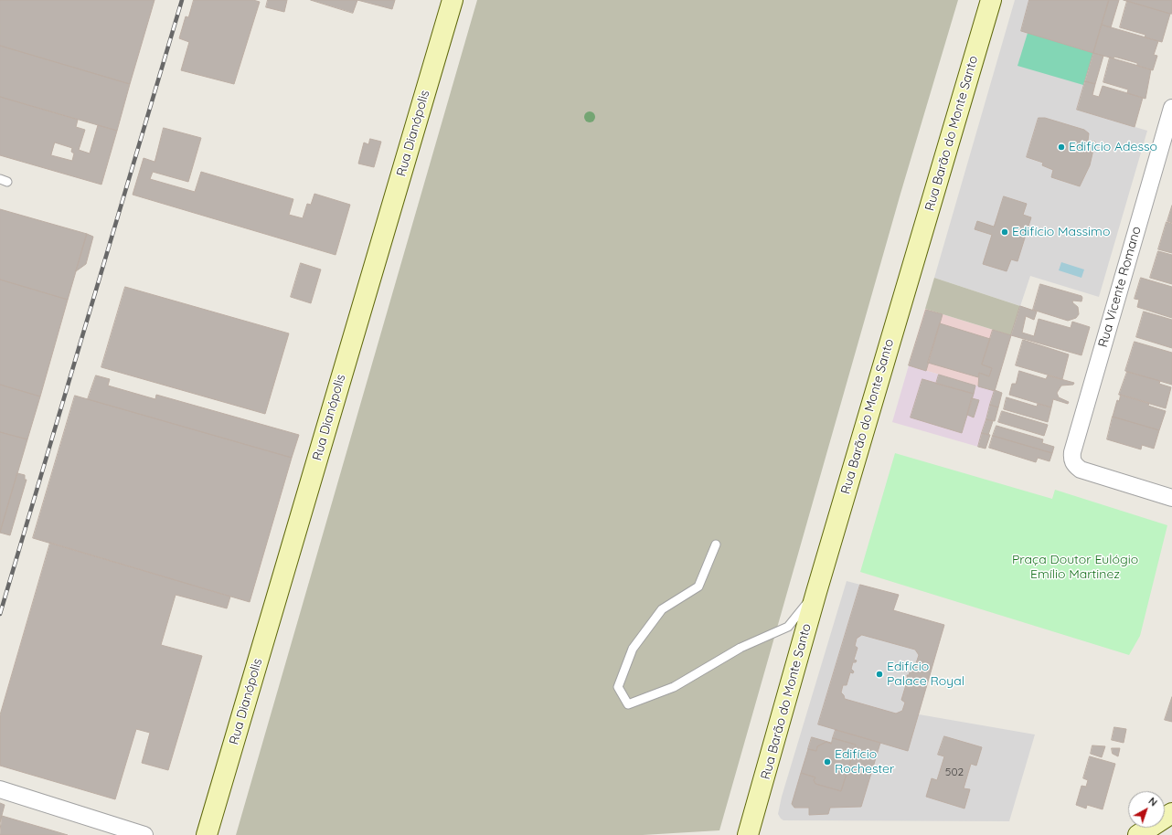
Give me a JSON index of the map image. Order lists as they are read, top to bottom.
{
  "streets": {
    "street": ["Rua Dianópolis", "Rua Barão do Monte Santo", "Rua Vicente Romano"]
  },
  "parks": ["Praça Doutor Eulógio Emílio Martinez"],
  "places": [
    "Edifício Adesso",
    "Edifício Massimo",
    "Edifício Palace Royal",
    "Edifício Rochester"
  ],
  "house_numbers": ["502"],
  "north": "top right"
}
